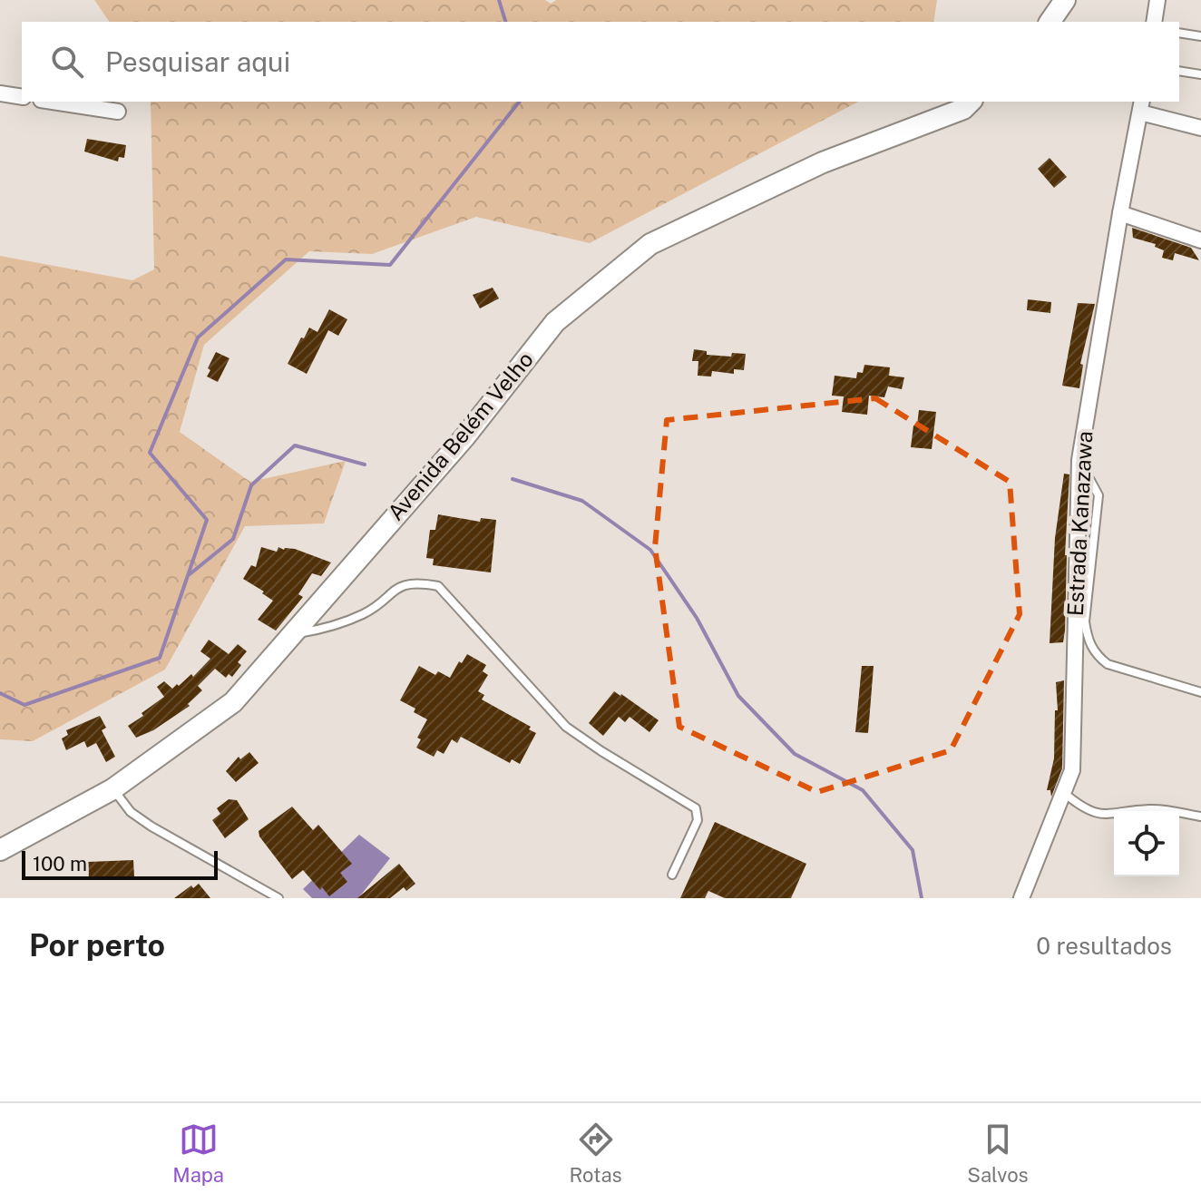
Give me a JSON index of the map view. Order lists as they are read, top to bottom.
{
  "streets": {
    "main road": ["Avenida Belém Velho"],
    "street": ["Estrada Kanazawa"]
  },
  "scale_bar": "100 m",
  "page": {
    "search": "Pesquisar aqui",
    "scale": "100 m",
    "heading": ["Por perto", "0 resultados"],
    "nav": ["Mapa", "Rotas", "Salvos"]
  }
}
